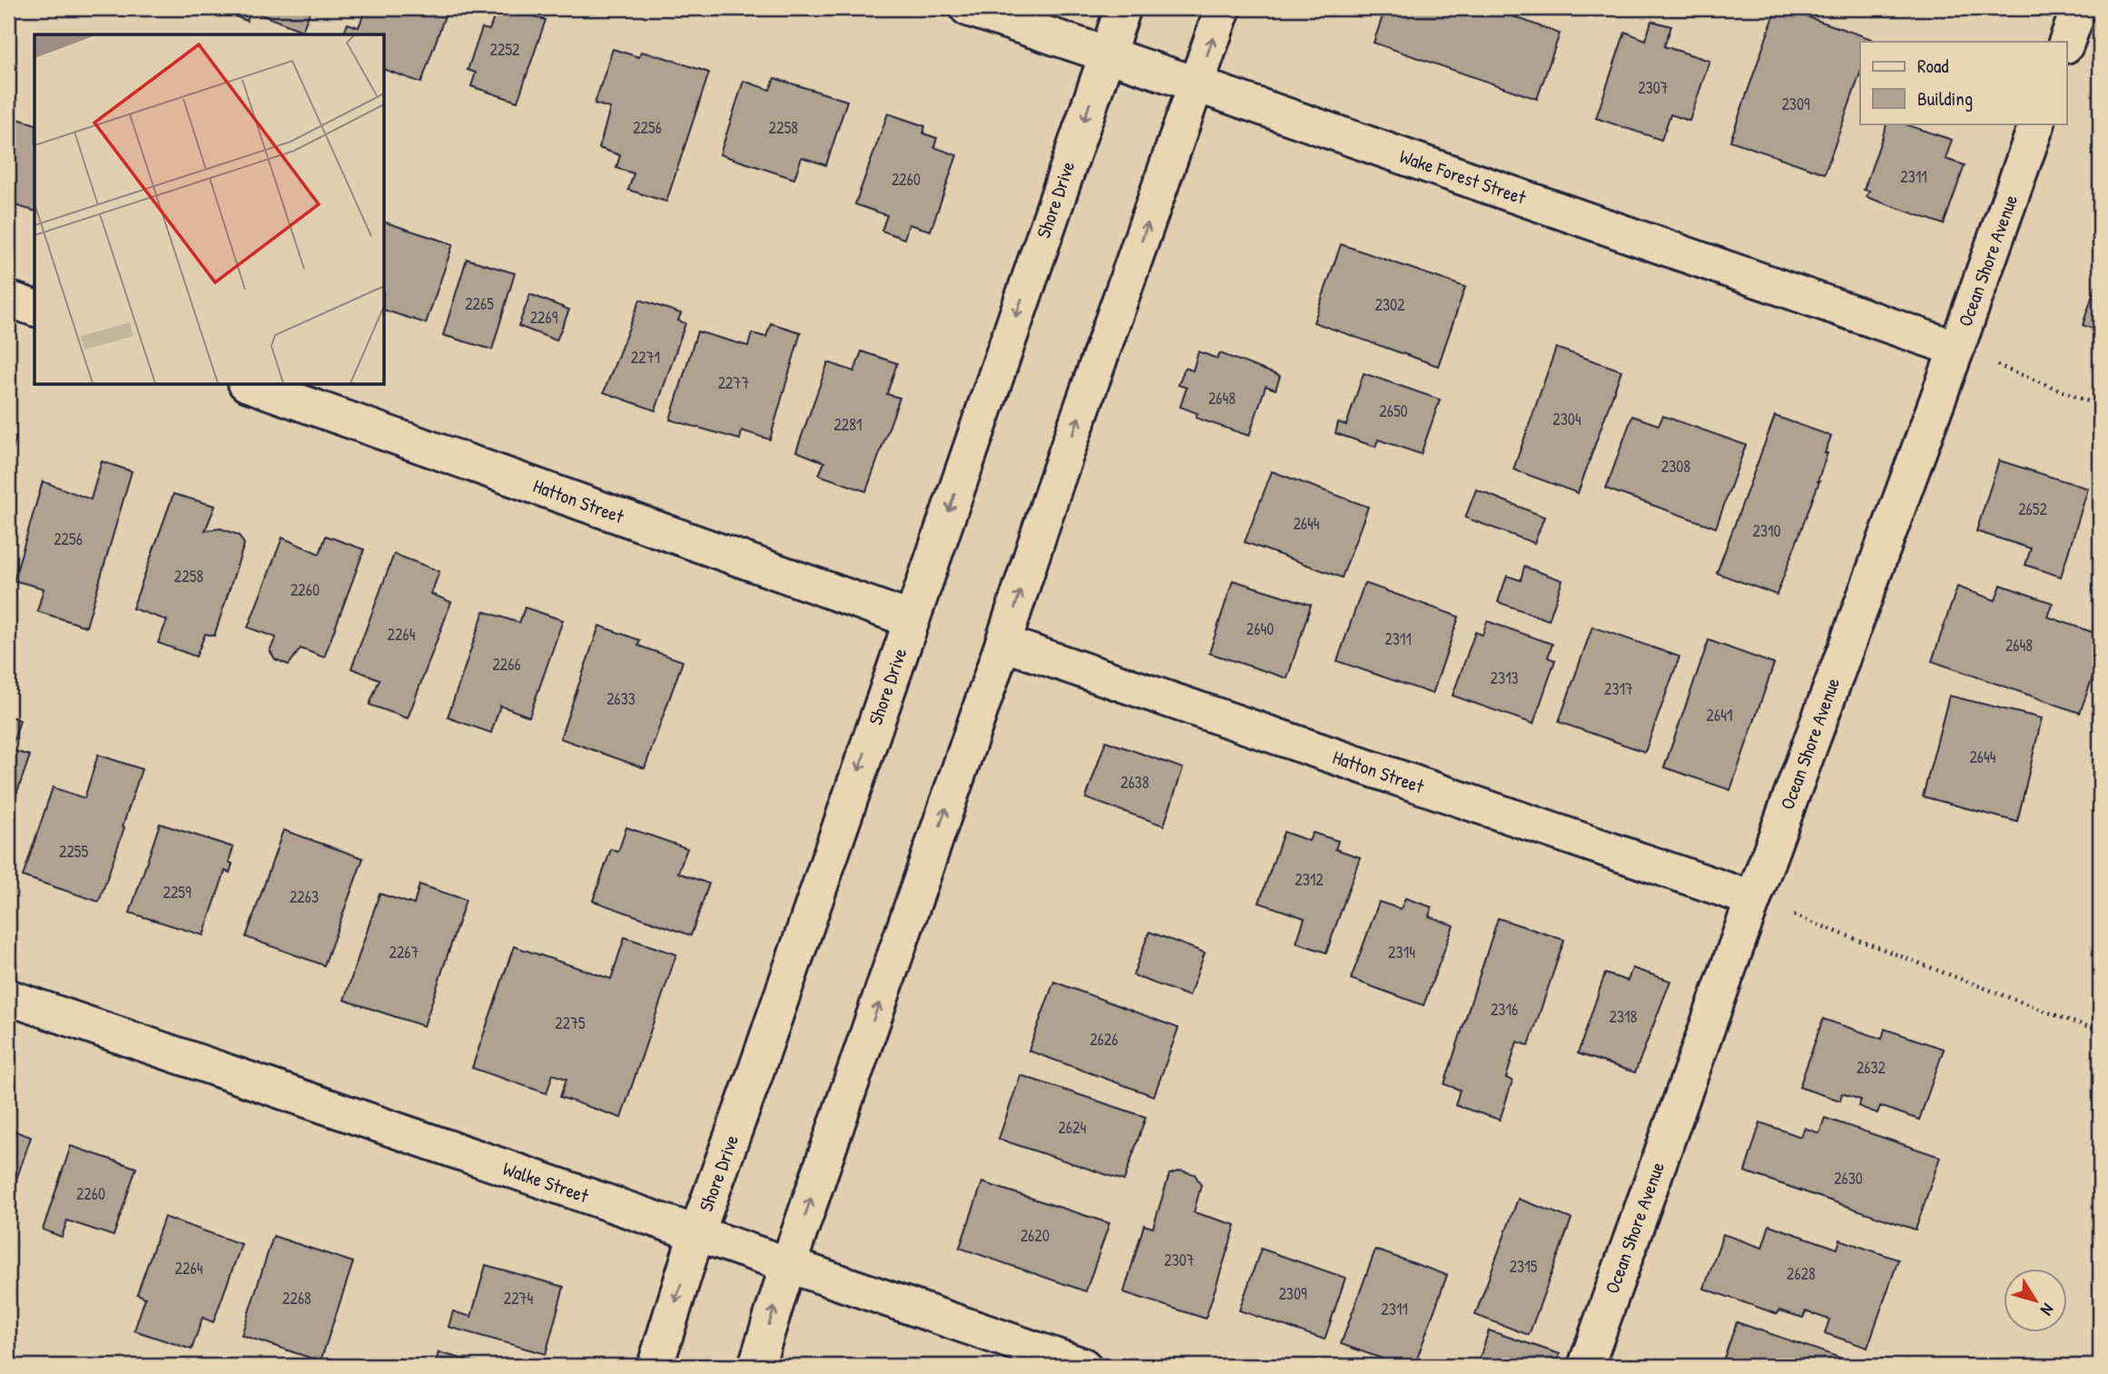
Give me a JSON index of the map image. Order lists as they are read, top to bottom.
{
  "streets": {
    "main road": [
      "Wake Forest Street",
      "Shore Drive",
      "Ocean Shore Avenue",
      "Hatton Street",
      "Walke Street"
    ]
  },
  "crossings": [
    ["Wake Forest Street", "Shore Drive"],
    ["Wake Forest Street", "Ocean Shore Avenue"],
    ["Shore Drive", "Hatton Street"],
    ["Shore Drive", "Walke Street"],
    ["Ocean Shore Avenue", "Hatton Street"]
  ],
  "house_numbers": [
    "2252",
    "2307",
    "2309",
    "2256",
    "2258",
    "2311",
    "2260",
    "2265",
    "2302",
    "2269",
    "2271",
    "2277",
    "2648",
    "2650",
    "2304",
    "2281",
    "2308",
    "2652",
    "2644",
    "2310",
    "2256",
    "2258",
    "2260",
    "2640",
    "2264",
    "2311",
    "2648",
    "2266",
    "2313",
    "2317",
    "2633",
    "2641",
    "2644",
    "2638",
    "2255",
    "2312",
    "2259",
    "2263",
    "2267",
    "2314",
    "2316",
    "2318",
    "2275",
    "2626",
    "2632",
    "2624",
    "2630",
    "2260",
    "2620",
    "2307",
    "2315",
    "2264",
    "2628",
    "2309",
    "2268",
    "2274",
    "2311"
  ],
  "legend": ["Road", "Building"],
  "north": "bottom right"
}
